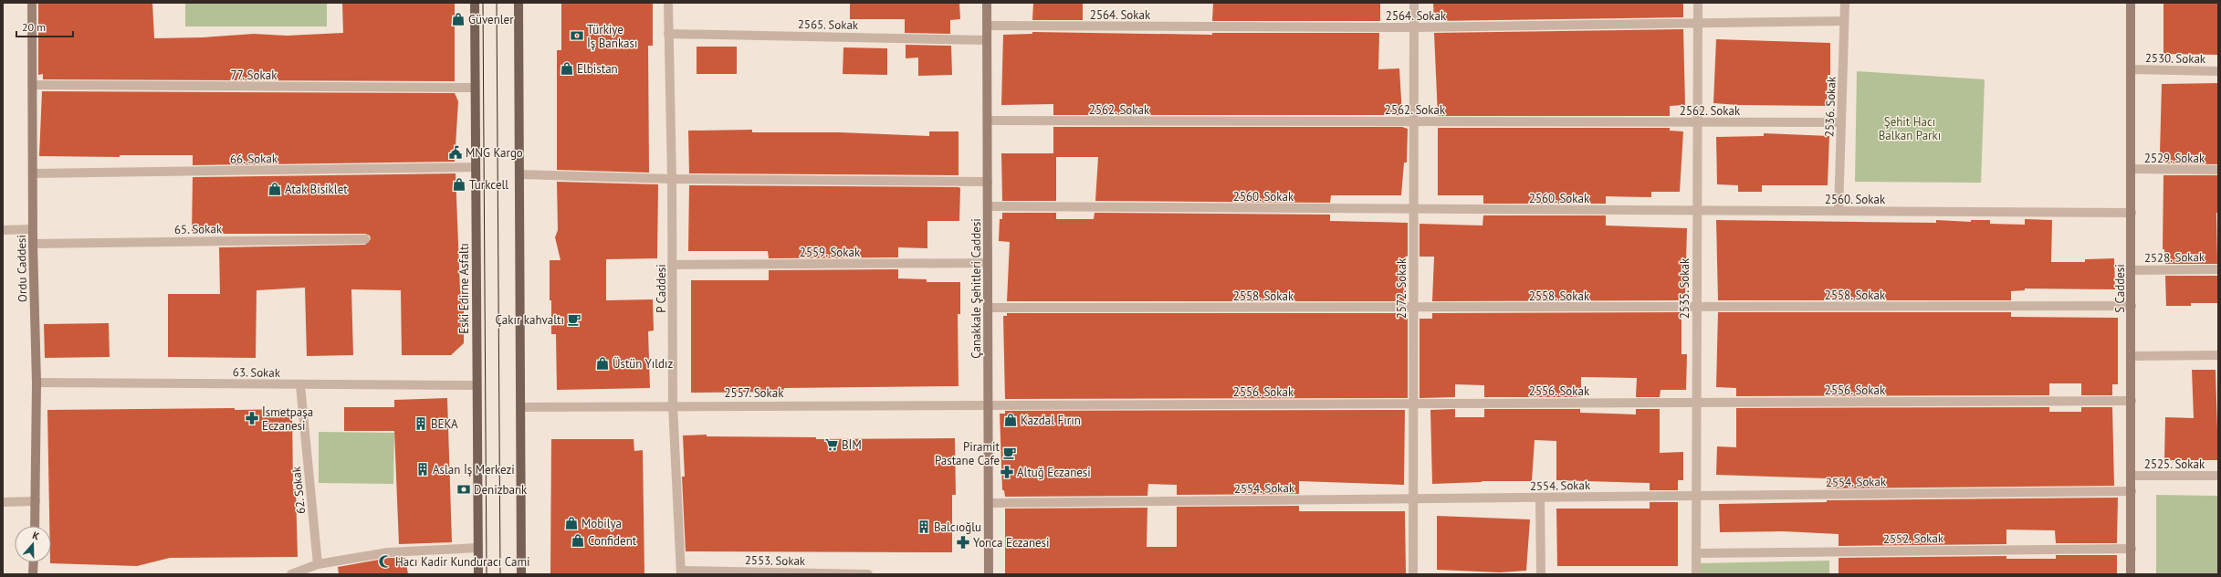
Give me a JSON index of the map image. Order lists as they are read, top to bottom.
{
  "streets": {
    "main road": [
      "Ordu Caddesi",
      "Eski Edirne Asfaltı",
      "Çanakkale Şehitleri Caddesi",
      "S Caddesi"
    ],
    "street": [
      "2564. Sokak",
      "2565. Sokak",
      "2530. Sokak",
      "77. Sokak",
      "2536. Sokak",
      "2562. Sokak",
      "2529. Sokak",
      "66. Sokak",
      "2560. Sokak",
      "65. Sokak",
      "2559. Sokak",
      "2528. Sokak",
      "P Caddesi",
      "2572. Sokak",
      "2535. Sokak",
      "2558. Sokak",
      "63. Sokak",
      "2556. Sokak",
      "2557. Sokak",
      "2525. Sokak",
      "2554. Sokak",
      "62. Sokak",
      "2552. Sokak",
      "2553. Sokak"
    ]
  },
  "crossings": [
    ["2564. Sokak", "2536. Sokak"],
    ["2564. Sokak", "Çanakkale Şehitleri Caddesi"],
    ["2564. Sokak", "2572. Sokak"],
    ["2564. Sokak", "2535. Sokak"],
    ["2565. Sokak", "P Caddesi"],
    ["2565. Sokak", "Çanakkale Şehitleri Caddesi"],
    ["2530. Sokak", "S Caddesi"],
    ["77. Sokak", "Ordu Caddesi"],
    ["77. Sokak", "Eski Edirne Asfaltı"],
    ["2536. Sokak", "2562. Sokak"],
    ["2536. Sokak", "2560. Sokak"],
    ["2562. Sokak", "Çanakkale Şehitleri Caddesi"],
    ["2562. Sokak", "2572. Sokak"],
    ["2562. Sokak", "2535. Sokak"],
    ["2529. Sokak", "S Caddesi"],
    ["66. Sokak", "Ordu Caddesi"],
    ["66. Sokak", "Eski Edirne Asfaltı"],
    ["2560. Sokak", "Çanakkale Şehitleri Caddesi"],
    ["2560. Sokak", "2572. Sokak"],
    ["2560. Sokak", "2535. Sokak"],
    ["2560. Sokak", "S Caddesi"],
    ["65. Sokak", "Ordu Caddesi"],
    ["2559. Sokak", "P Caddesi"],
    ["2559. Sokak", "Çanakkale Şehitleri Caddesi"],
    ["2528. Sokak", "S Caddesi"],
    ["Ordu Caddesi", "63. Sokak"],
    ["Eski Edirne Asfaltı", "63. Sokak"],
    ["P Caddesi", "2557. Sokak"],
    ["P Caddesi", "2553. Sokak"],
    ["Çanakkale Şehitleri Caddesi", "2558. Sokak"],
    ["Çanakkale Şehitleri Caddesi", "2556. Sokak"],
    ["Çanakkale Şehitleri Caddesi", "2557. Sokak"],
    ["Çanakkale Şehitleri Caddesi", "2554. Sokak"],
    ["2572. Sokak", "2558. Sokak"],
    ["2572. Sokak", "2556. Sokak"],
    ["2572. Sokak", "2554. Sokak"],
    ["2535. Sokak", "2558. Sokak"],
    ["2535. Sokak", "2556. Sokak"],
    ["2535. Sokak", "2554. Sokak"],
    ["2535. Sokak", "2552. Sokak"],
    ["S Caddesi", "2558. Sokak"],
    ["S Caddesi", "2556. Sokak"],
    ["S Caddesi", "2525. Sokak"],
    ["S Caddesi", "2554. Sokak"],
    ["S Caddesi", "2552. Sokak"],
    ["63. Sokak", "62. Sokak"],
    ["2556. Sokak", "2557. Sokak"]
  ],
  "parks": ["Şehit Hacı Balkan Parkı"],
  "places": {
    "shop": [
      "Güvenler",
      "Elbistan",
      "Turkcell",
      "Atak Bisiklet",
      "Üstün Yıldız",
      "Kazdal Fırın",
      "Mobilya",
      "Confident"
    ],
    "bank": ["Türkiye İş Bankası", "Denizbank"],
    "public building": ["MNG Kargo"],
    "cafe": ["Çakır kahvaltı", "Piramit Pastane Cafe"],
    "pharmacy": ["İsmetpaşa Eczanesi", "Altuğ Eczanesi", "Yonca Eczanesi"],
    "building": ["BEKA", "Aslan İş Merkezi", "Balcıoğlu"],
    "supermarket": ["BİM"],
    "mosque": ["Hacı Kadir Kunduracı Cami"]
  },
  "scale_bar": "20 m",
  "north": "top"
}
